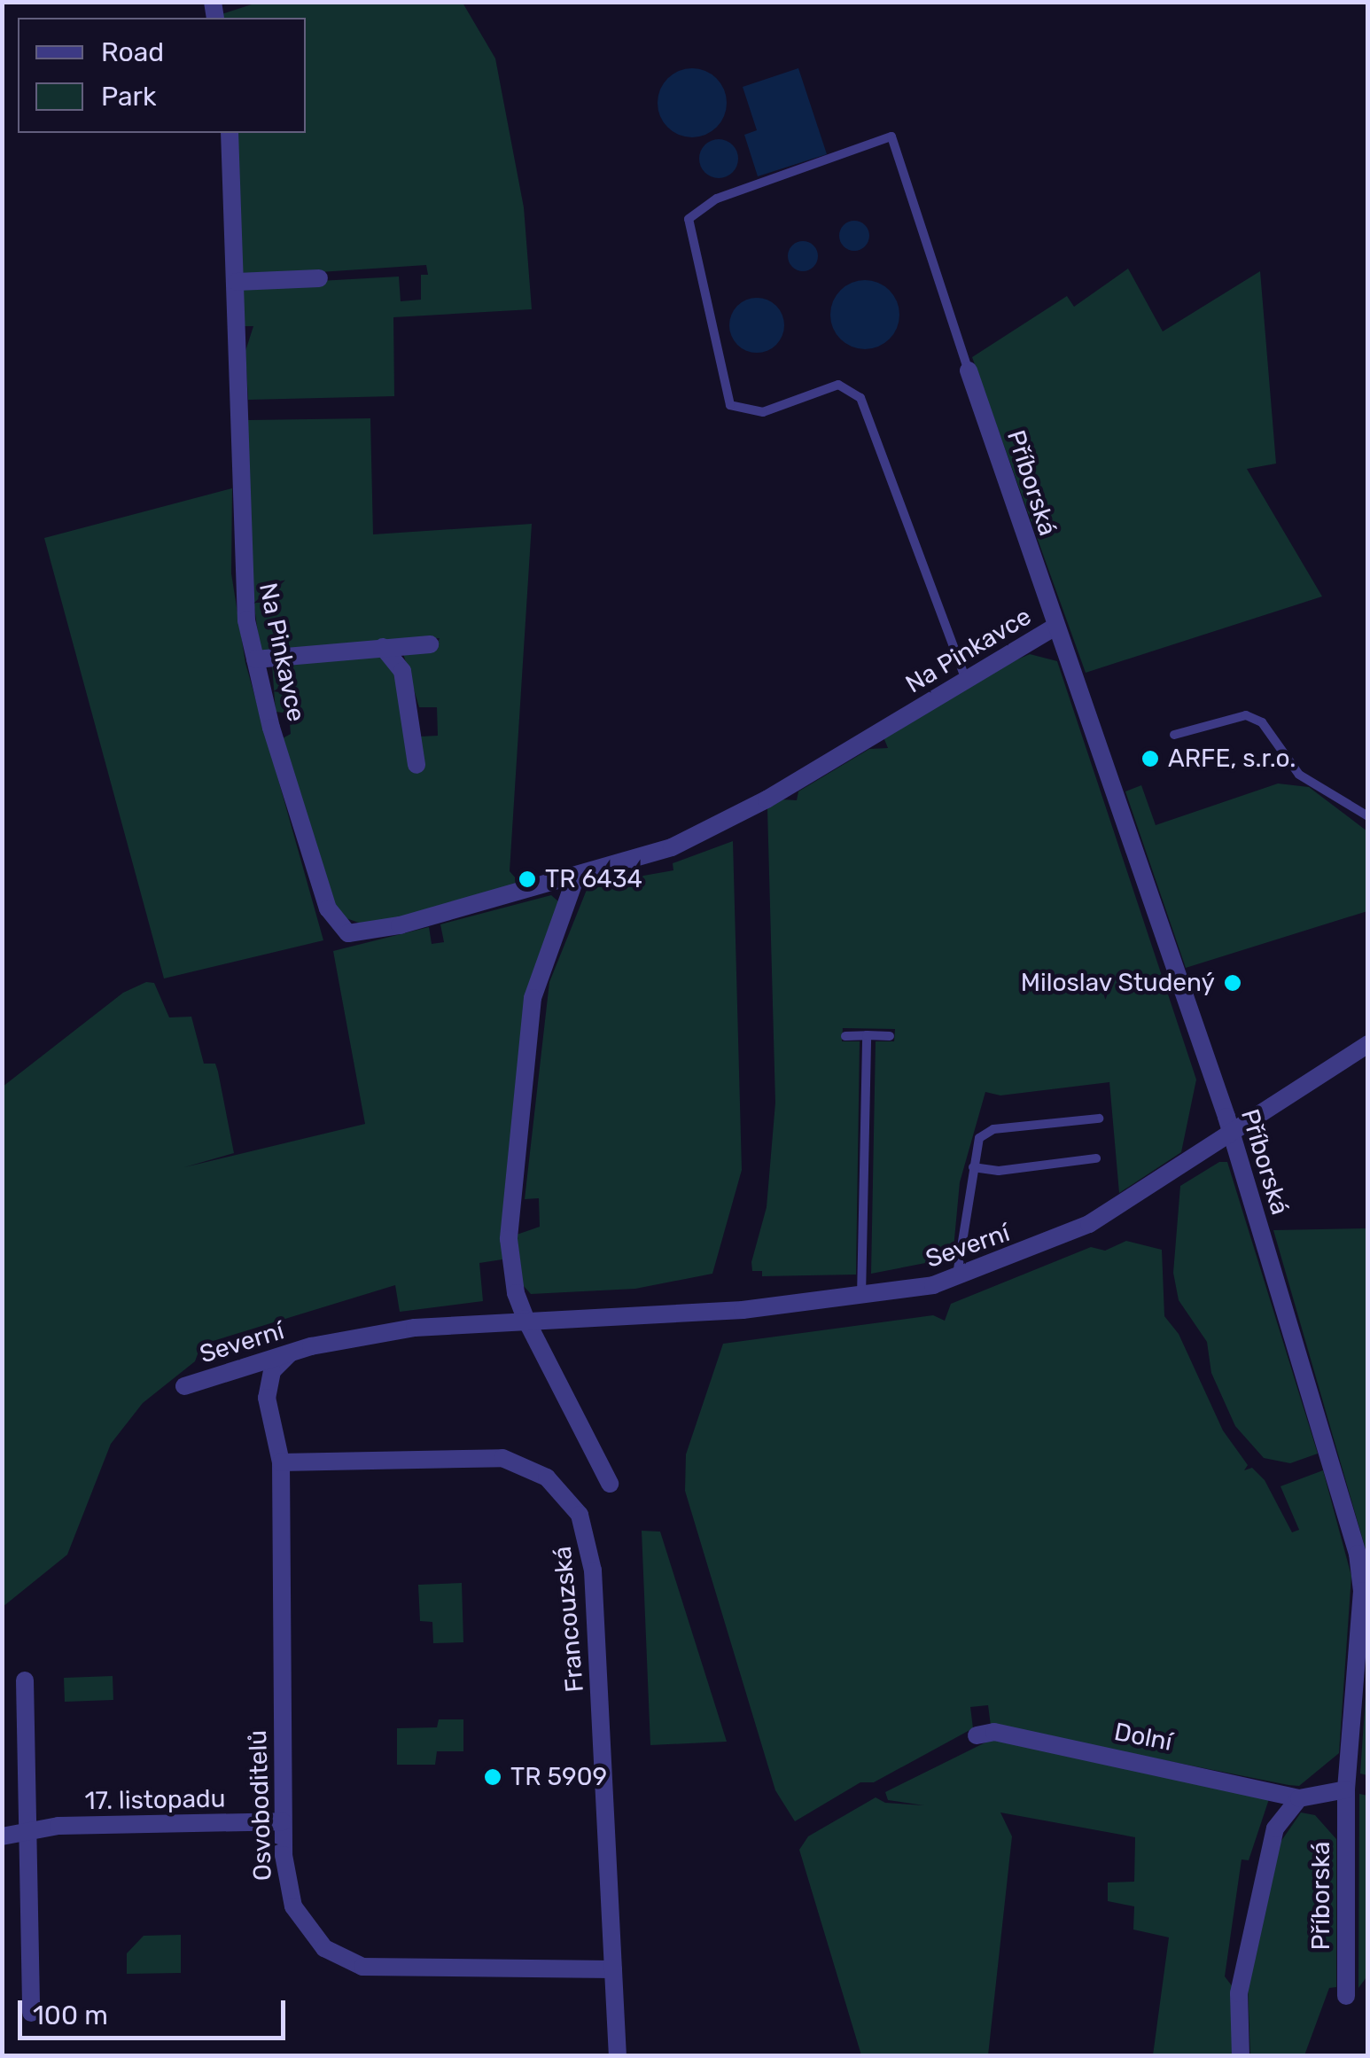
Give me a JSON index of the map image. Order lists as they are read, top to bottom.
{
  "streets": {
    "street": [
      "Příborská",
      "Na Pinkavce",
      "Severní",
      "Francouzská",
      "Dolní",
      "17. listopadu",
      "Osvoboditelů"
    ]
  },
  "crossings": [
    ["Příborská", "Na Pinkavce"],
    ["Příborská", "Severní"],
    ["Příborská", "Dolní"],
    ["Francouzská", "Osvoboditelů"],
    ["17. listopadu", "Osvoboditelů"]
  ],
  "places": [
    "ARFE, s.r.o.",
    "TR 6434",
    "Miloslav Studený",
    "TR 5909"
  ],
  "legend": ["Road", "Park"],
  "scale_bar": "100 m"
}
